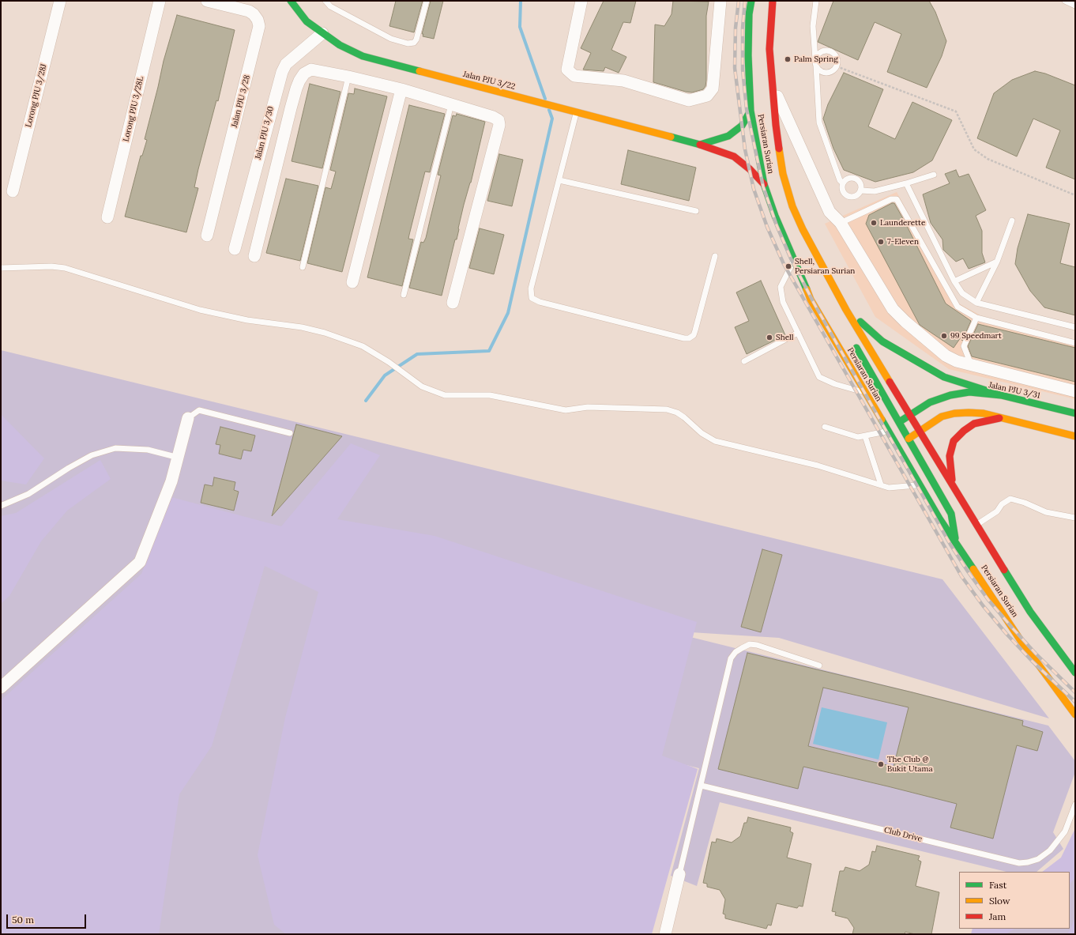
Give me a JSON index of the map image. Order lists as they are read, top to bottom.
{
  "streets": {
    "main road": ["Jalan PJU 3/22", "Persiaran Surian", "Jalan PJU 3/31"],
    "street": [
      "Lorong PJU 3/28J",
      "Jalan PJU 3/28",
      "Lorong PJU 3/28L",
      "Jalan PJU 3/30"
    ],
    "lane": ["Club Drive"]
  },
  "crossings": [
    ["Jalan PJU 3/22", "Jalan PJU 3/30"],
    ["Jalan PJU 3/22", "Persiaran Surian"],
    ["Persiaran Surian", "Jalan PJU 3/31"]
  ],
  "places": [
    "Palm Spring",
    "Launderette",
    "7-Eleven",
    "Shell, Persiaran Surian",
    "99 Speedmart",
    "Shell",
    "The Club @ Bukit Utama"
  ],
  "legend": ["Fast", "Slow", "Jam"],
  "scale_bar": "50 m"
}
